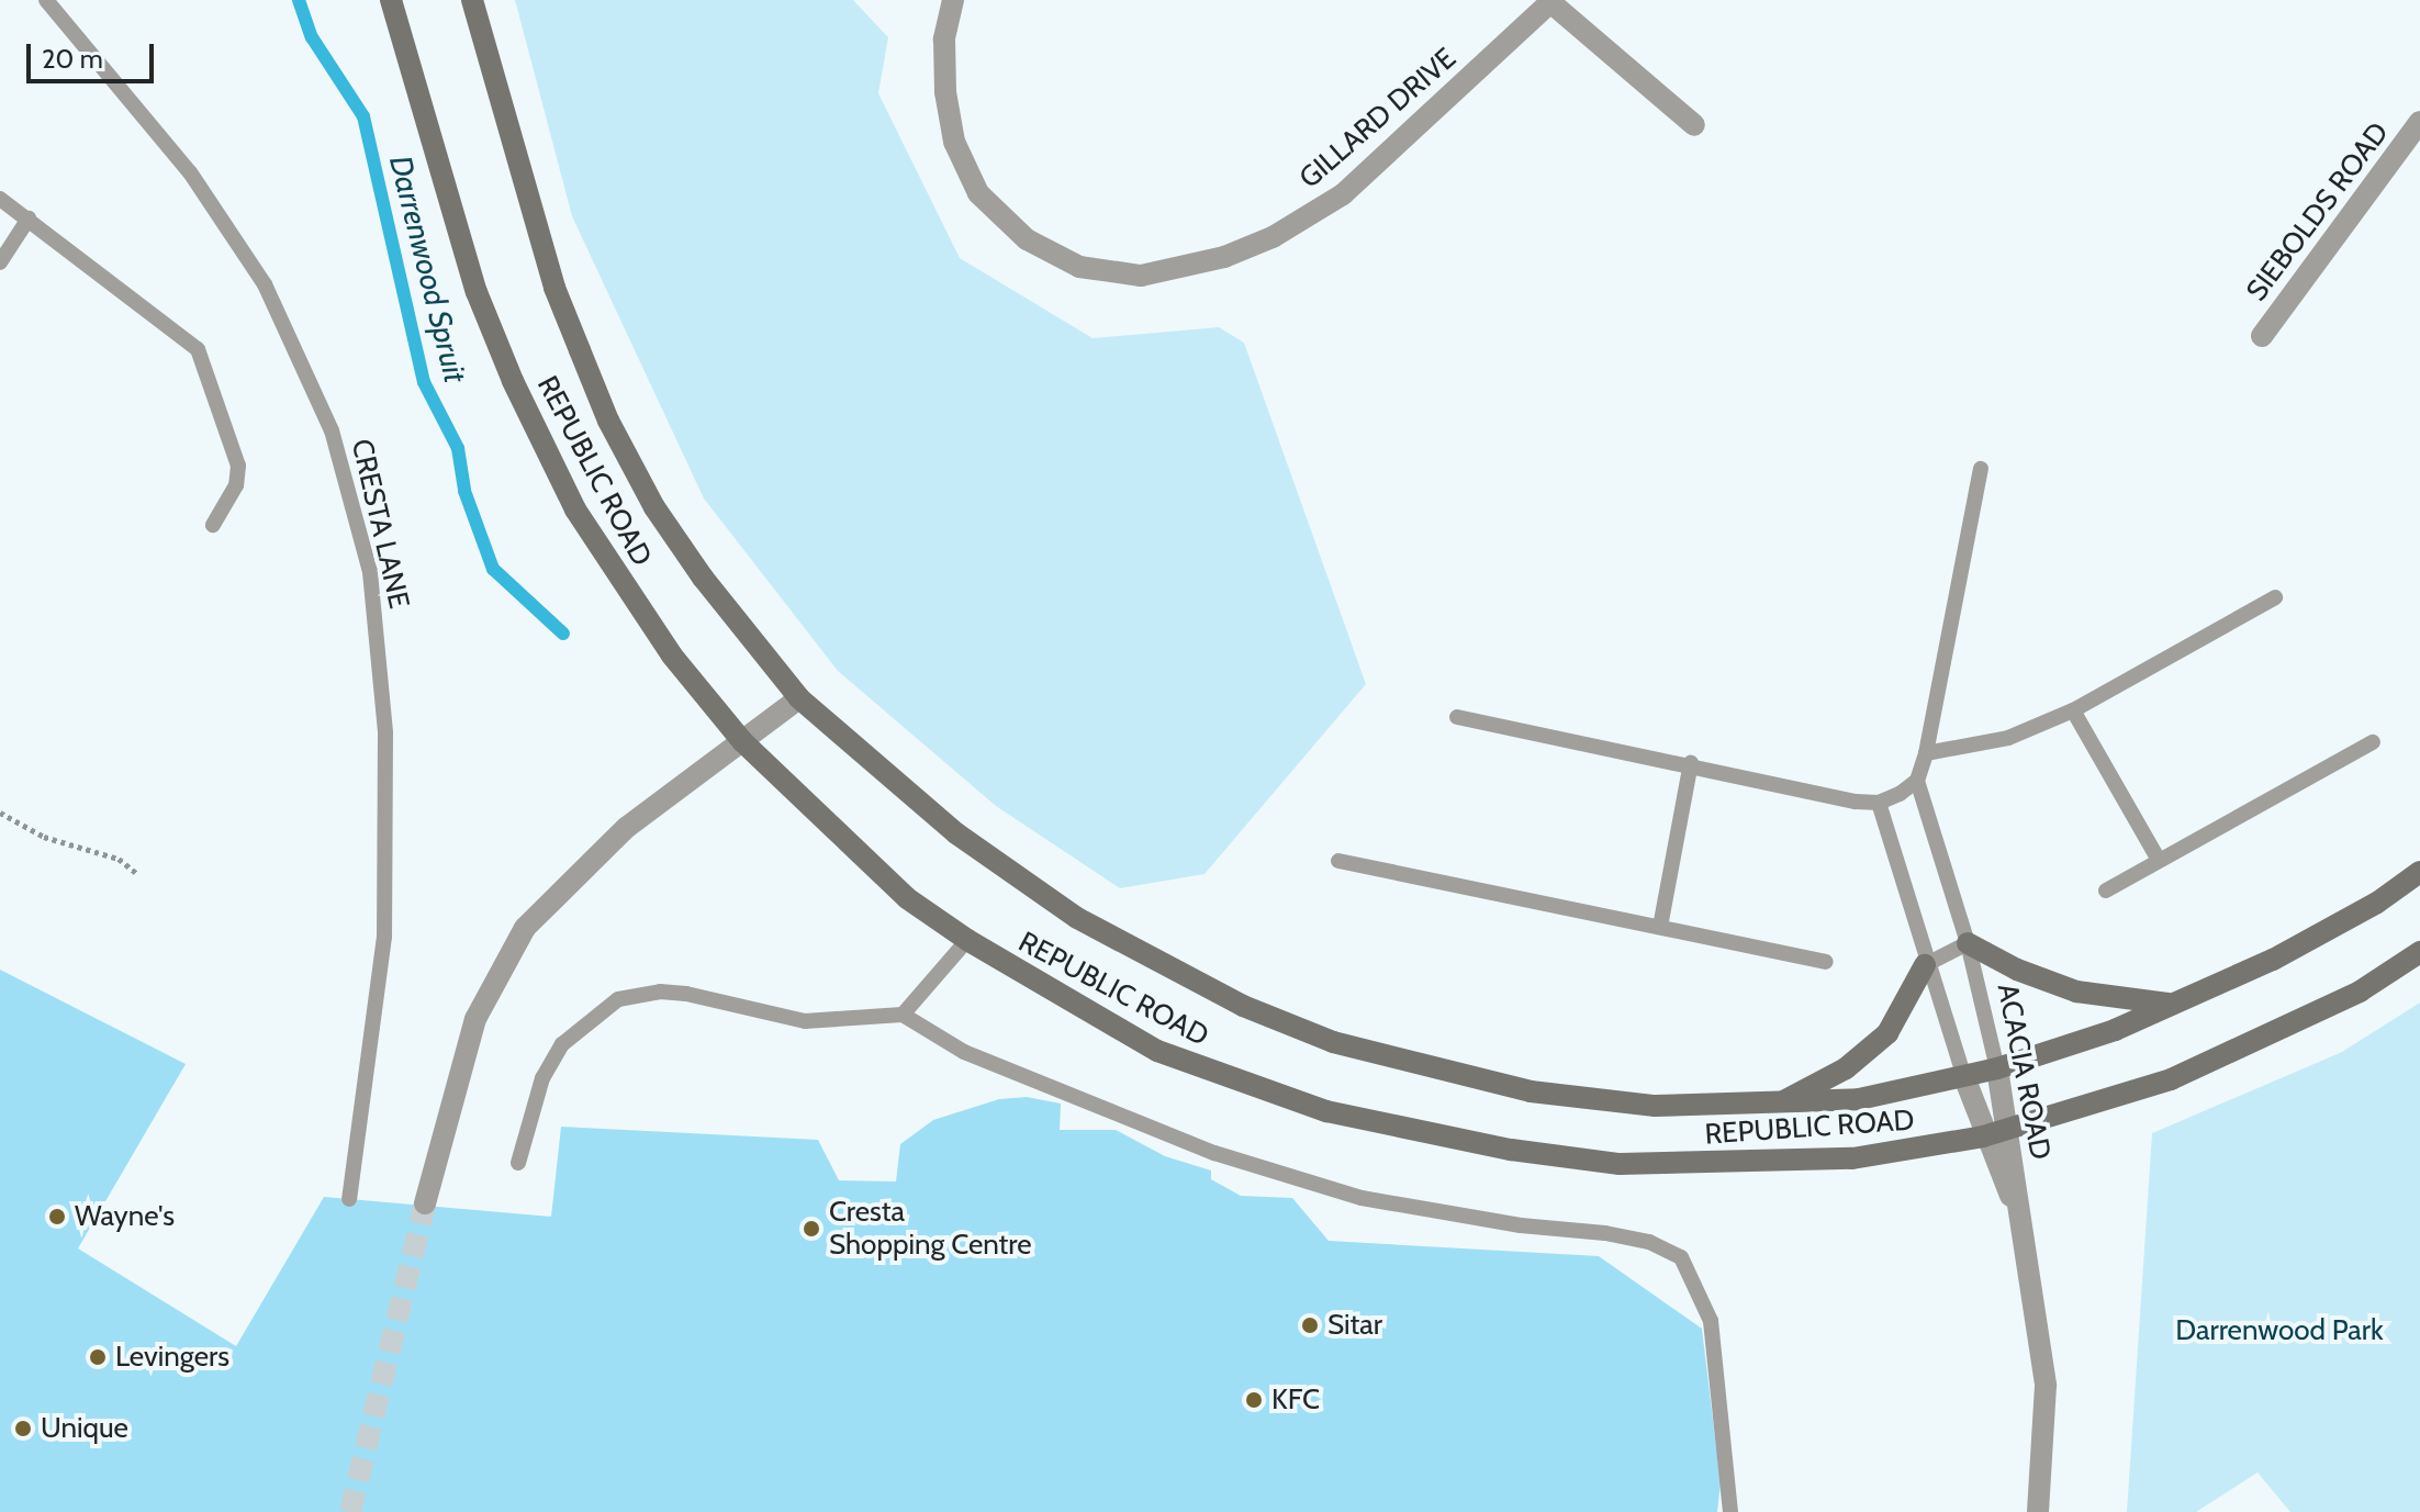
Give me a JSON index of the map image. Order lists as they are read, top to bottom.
{
  "streets": {
    "main road": ["REPUBLIC ROAD"],
    "street": ["GILLARD DRIVE", "SIEBOLDS ROAD", "ACACIA ROAD"],
    "lane": ["CRESTA LANE"]
  },
  "crossings": [
    ["REPUBLIC ROAD", "ACACIA ROAD"]
  ],
  "water": ["Darrenwood Spruit"],
  "parks": ["Darrenwood Park"],
  "places": [
    "Wayne's",
    "Cresta Shopping Centre",
    "Sitar",
    "Levingers",
    "KFC",
    "Unique"
  ],
  "scale_bar": "20 m"
}
